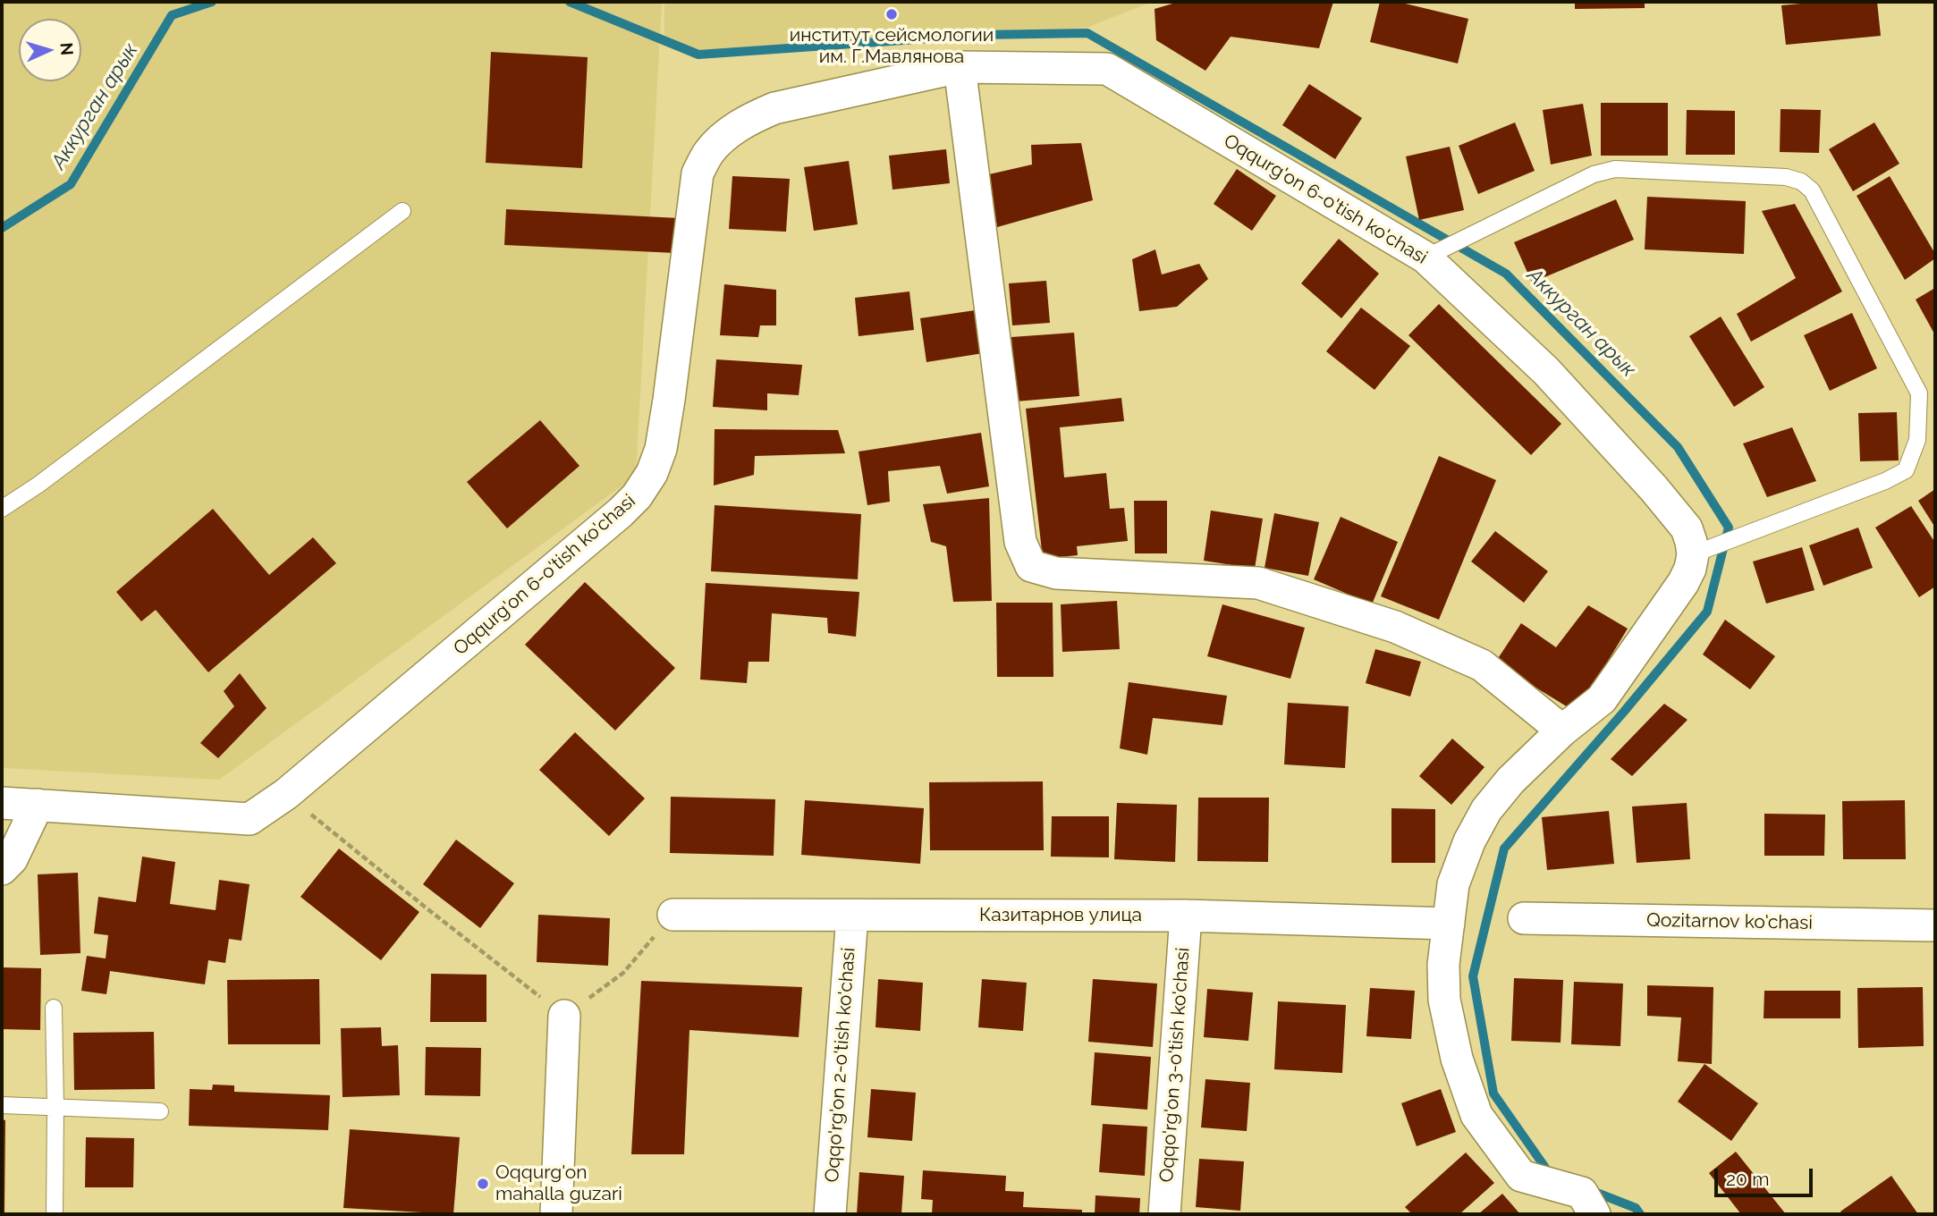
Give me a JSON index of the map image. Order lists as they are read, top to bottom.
{
  "streets": {
    "street": [
      "Oqqurg'on 6-o'tish ko'chasi",
      "Казитарнов улица",
      "Qozitarnov ko'chasi",
      "Oqqo'rg'on 2-o'tish ko'chasi",
      "Oqqo'rg'on 3-o'tish ko'chasi"
    ]
  },
  "crossings": [
    ["Казитарнов улица", "Oqqo'rg'on 2-o'tish ko'chasi"],
    ["Казитарнов улица", "Oqqo'rg'on 3-o'tish ko'chasi"]
  ],
  "water": ["Аккурган арык"],
  "places": ["институт сейсмологии им. Г.Мавлянова", "Oqqurg'on mahalla guzari"],
  "scale_bar": "20 m",
  "north": "right"
}
